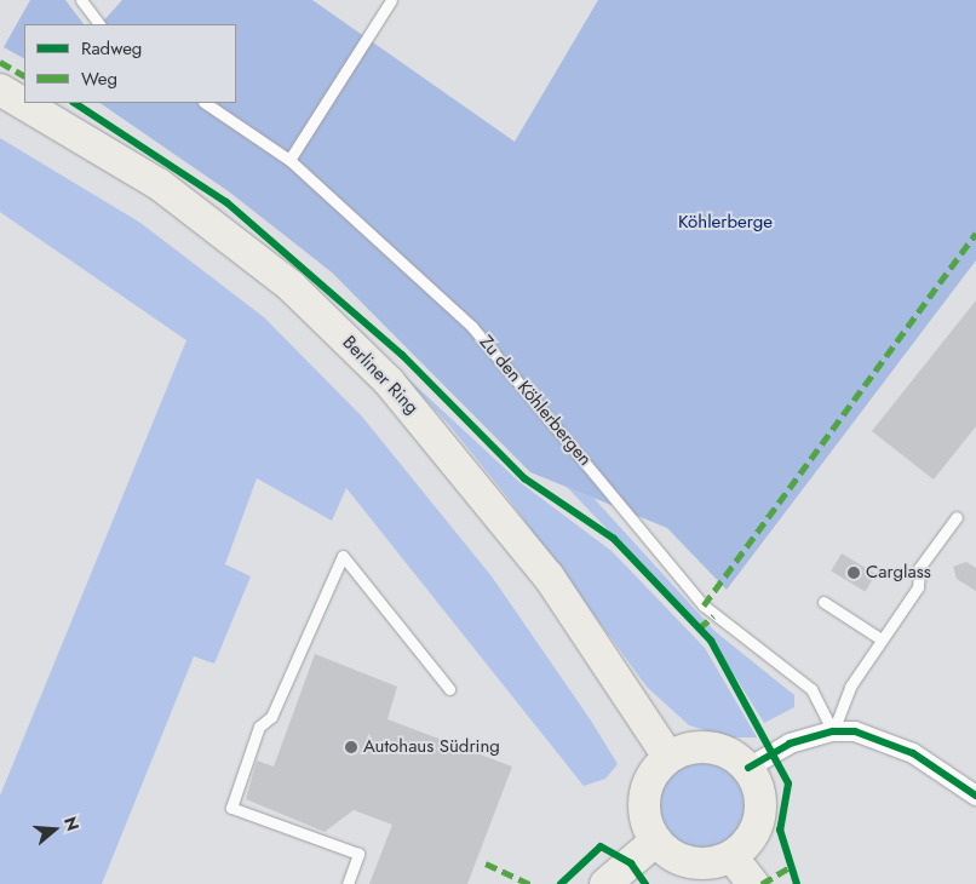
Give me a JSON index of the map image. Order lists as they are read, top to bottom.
{
  "streets": {
    "main road": ["Berliner Ring"],
    "lane": ["Zu den Köhlerbergen"]
  },
  "parks": ["Köhlerberge"],
  "places": ["Carglass", "Autohaus Südring"],
  "legend": ["Radweg", "Weg"],
  "north": "right"
}
